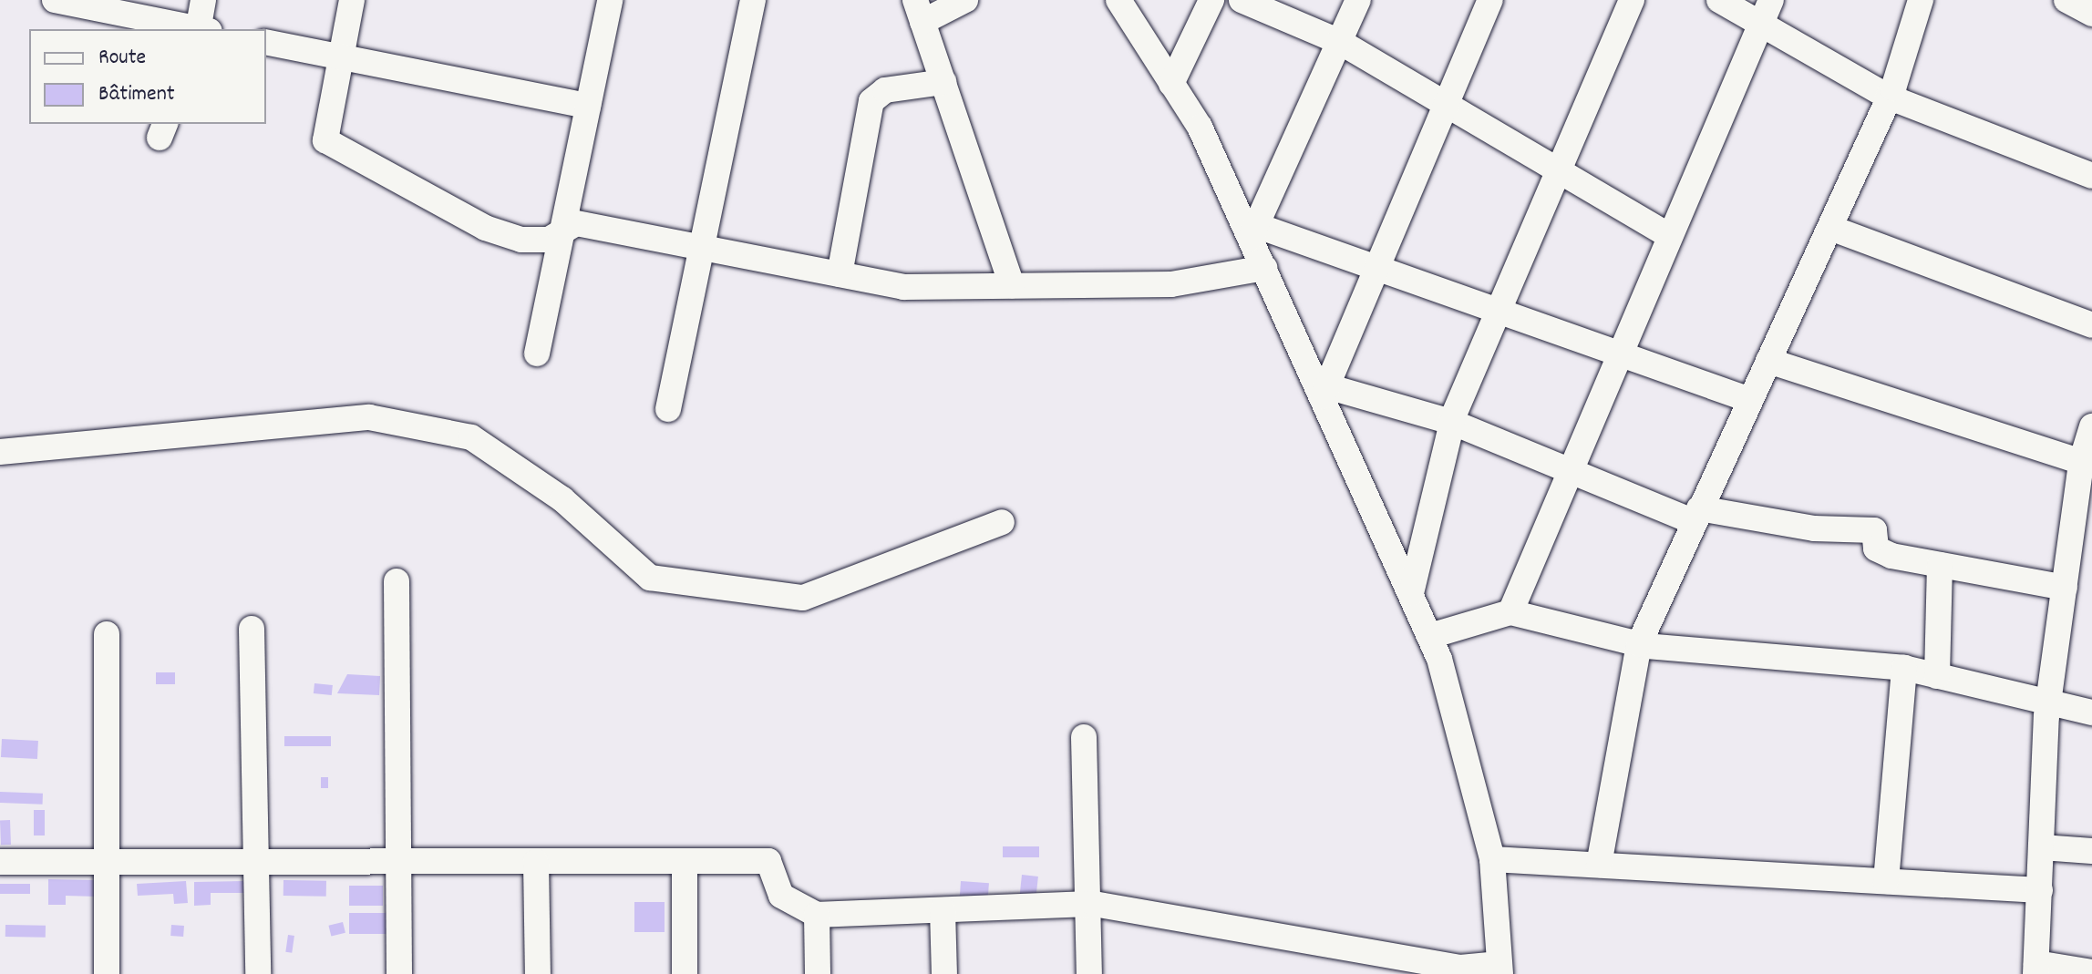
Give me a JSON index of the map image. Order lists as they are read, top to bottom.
{
  "legend": ["Route", "Bâtiment"]
}
